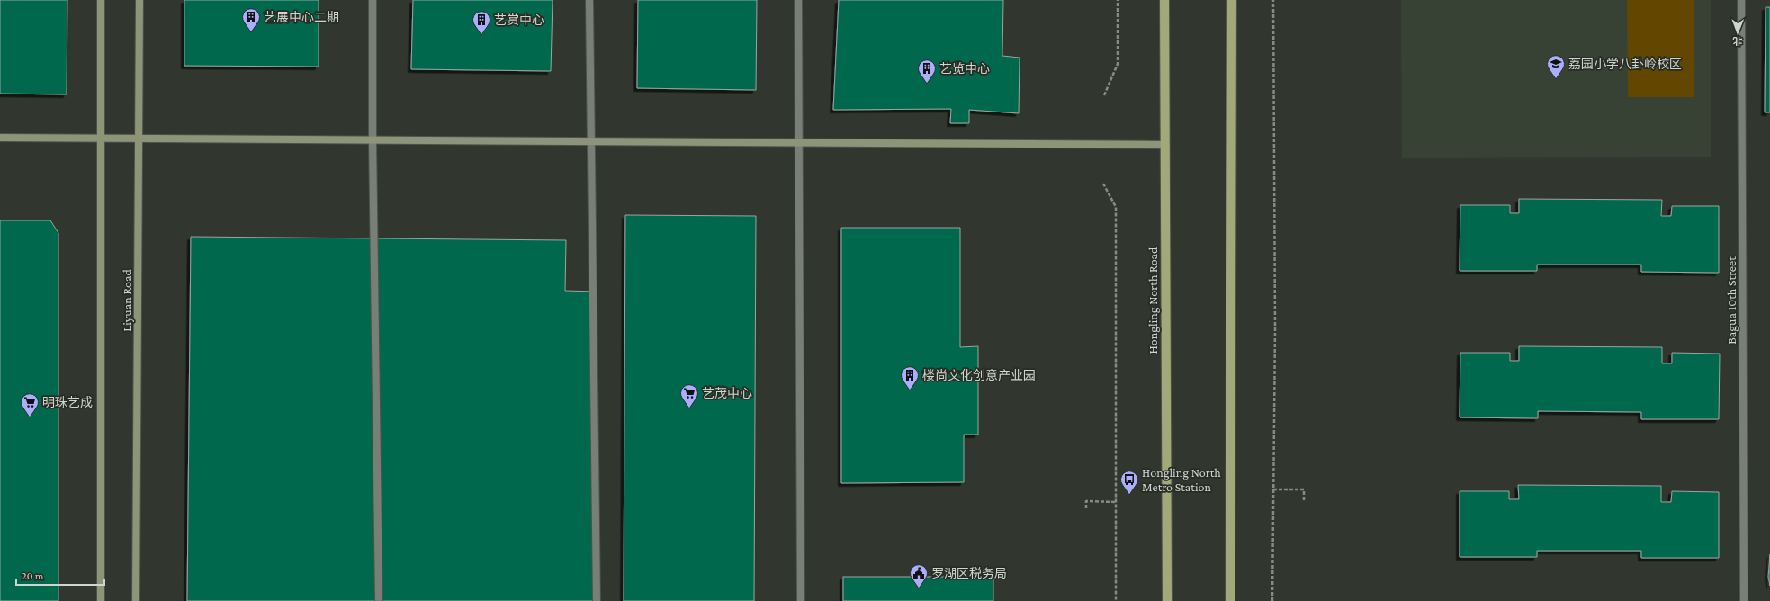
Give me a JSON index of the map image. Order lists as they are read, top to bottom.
{
  "streets": {
    "main road": ["Hongling North Road"],
    "street": ["Liyuan Road", "Bagua 10th Street"]
  },
  "places": {
    "building": [
      "艺展中心二期",
      "艺赏中心",
      "艺览中心",
      "楼尚文化创意产业园"
    ],
    "school or university": ["荔园小学八卦岭校区"],
    "supermarket": ["艺茂中心", "明珠艺成"],
    "bus stop": ["Hongling North Metro Station"],
    "public building": ["罗湖区税务局"]
  },
  "scale_bar": "20 m",
  "north": "bottom"
}
